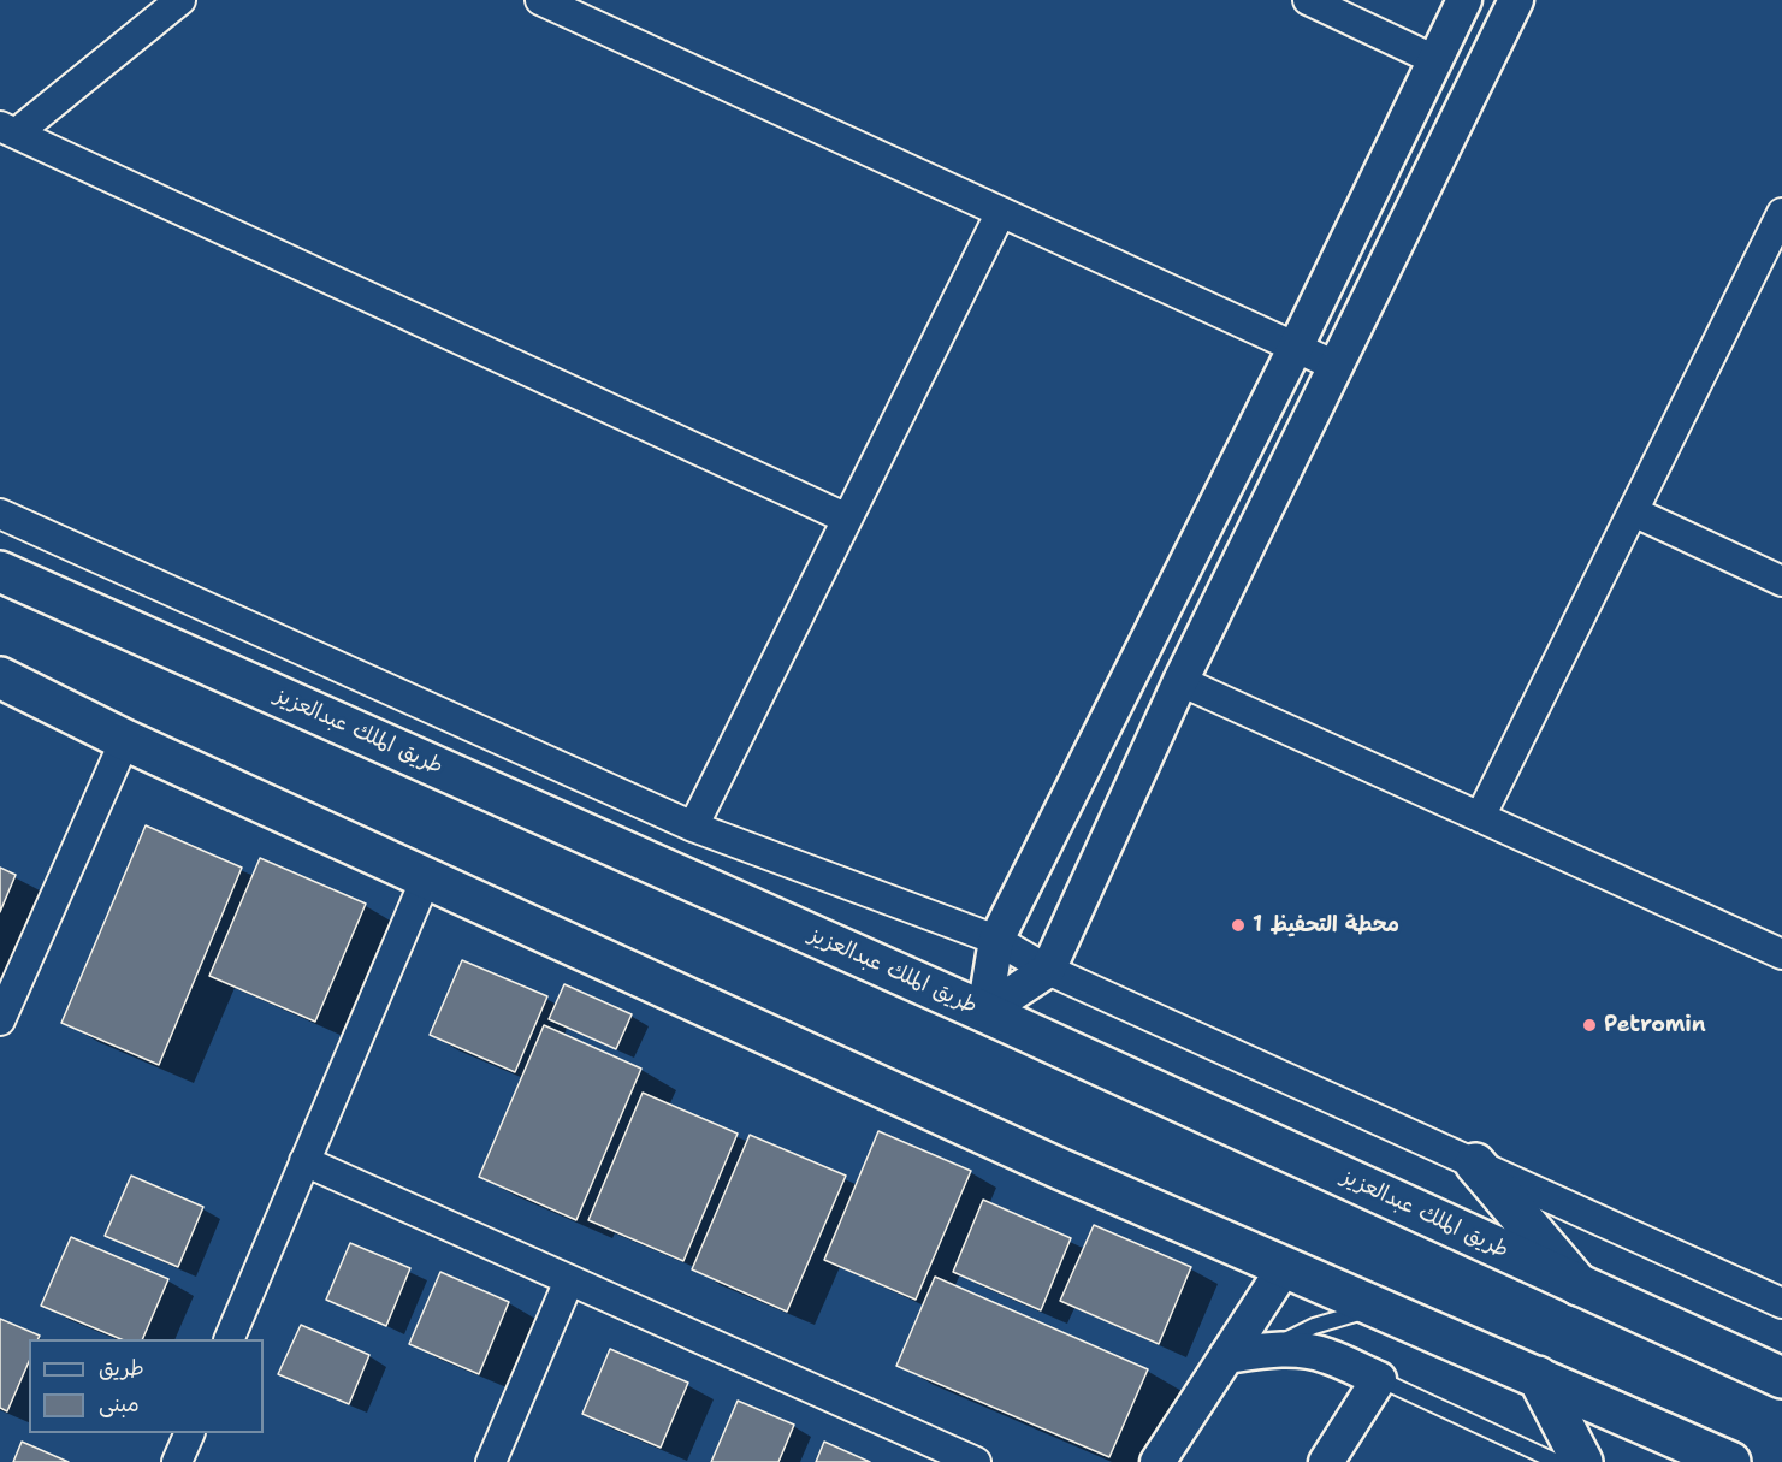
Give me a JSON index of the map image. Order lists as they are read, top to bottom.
{
  "streets": {
    "main road": ["طريق الملك عبدالعزيز"]
  },
  "places": ["محطة التحفيظ 1", "Petromin"],
  "legend": ["طريق", "مبنى"]
}
